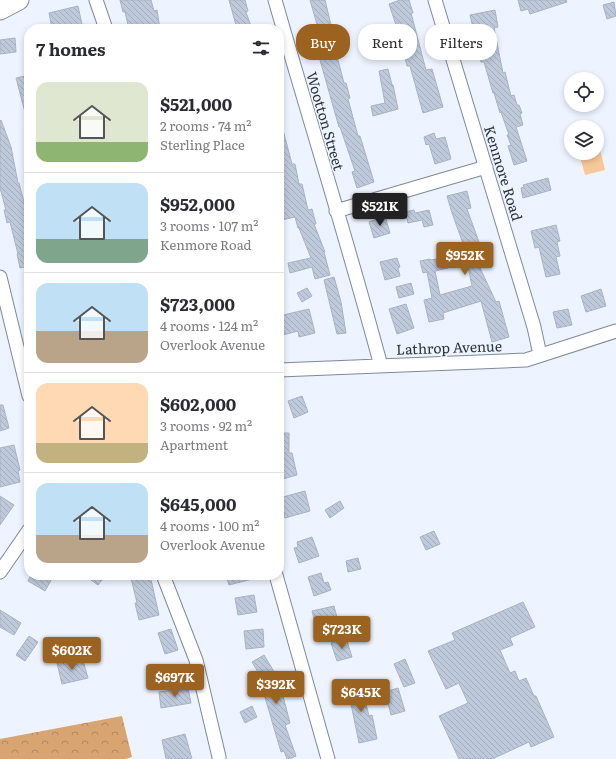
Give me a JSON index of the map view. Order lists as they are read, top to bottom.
{
  "streets": {
    "street": ["Wootton Street", "Kenmore Road", "Lathrop Avenue"]
  },
  "crossings": [
    ["Wootton Street", "Lathrop Avenue"],
    ["Kenmore Road", "Lathrop Avenue"]
  ],
  "page": {
    "chip": ["Buy", "Rent", "Filters"],
    "heading": "7 homes",
    "list": [
      {
        "name": "$521,000",
        "note": "2 rooms · 74 m² · Sterling Place"
      },
      {
        "name": "$952,000",
        "note": "3 rooms · 107 m² · Kenmore Road"
      },
      {
        "name": "$723,000",
        "note": "4 rooms · 124 m² · Overlook Avenue"
      },
      {
        "name": "$602,000",
        "note": "3 rooms · 92 m² · Apartment"
      },
      {
        "name": "$645,000",
        "note": "4 rooms · 100 m² · Overlook Avenue"
      }
    ],
    "price": [
      "$521K",
      "$952K",
      "$723K",
      "$602K",
      "$697K",
      "$392K",
      "$645K"
    ]
  }
}
